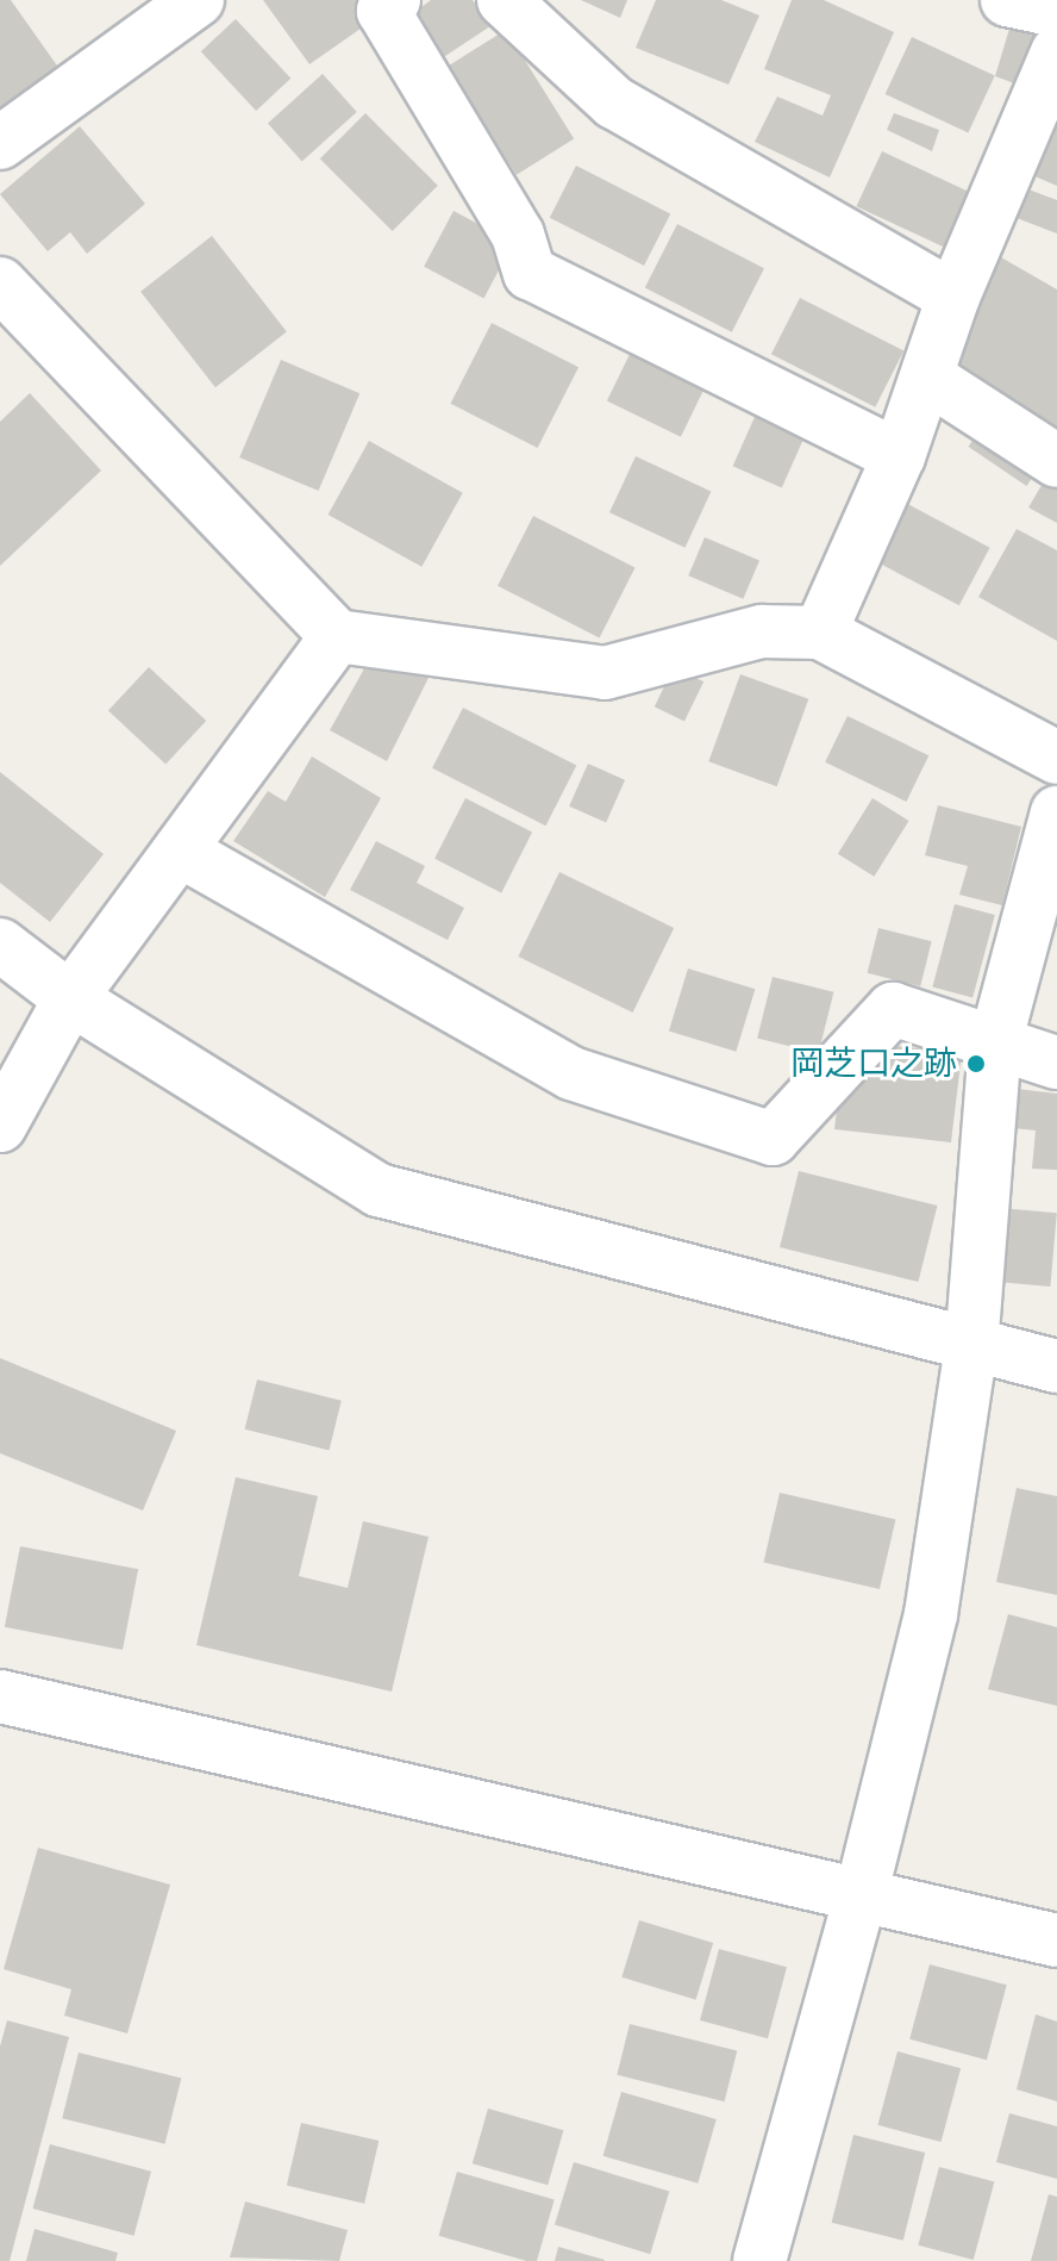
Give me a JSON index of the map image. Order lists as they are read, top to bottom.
{
  "places": ["岡芝口之跡"]
}
